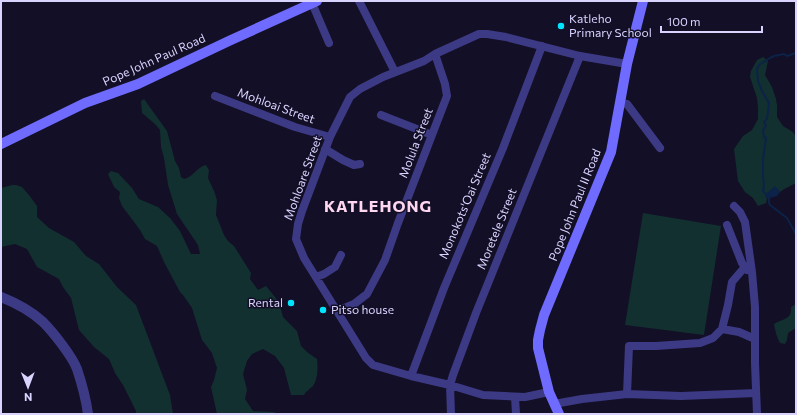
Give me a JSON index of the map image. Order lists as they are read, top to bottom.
{
  "streets": {
    "main road": ["Pope John Paul Road", "Pope John Paul II Road"],
    "street": [
      "Mohloai Street",
      "Molula Street",
      "Mohloare Street",
      "Monokots'Oai Street",
      "Moretele Street"
    ]
  },
  "crossings": [
    ["Mohloai Street", "Mohloare Street"],
    ["Molula Street", "Mohloare Street"],
    ["Mohloare Street", "Pope John Paul II Road"],
    ["Mohloare Street", "Monokots'Oai Street"],
    ["Mohloare Street", "Moretele Street"]
  ],
  "districts": ["KATLEHONG"],
  "places": ["Katleho Primary School", "Rental", "Pitso house"],
  "scale_bar": "100 m",
  "north": "bottom"
}
